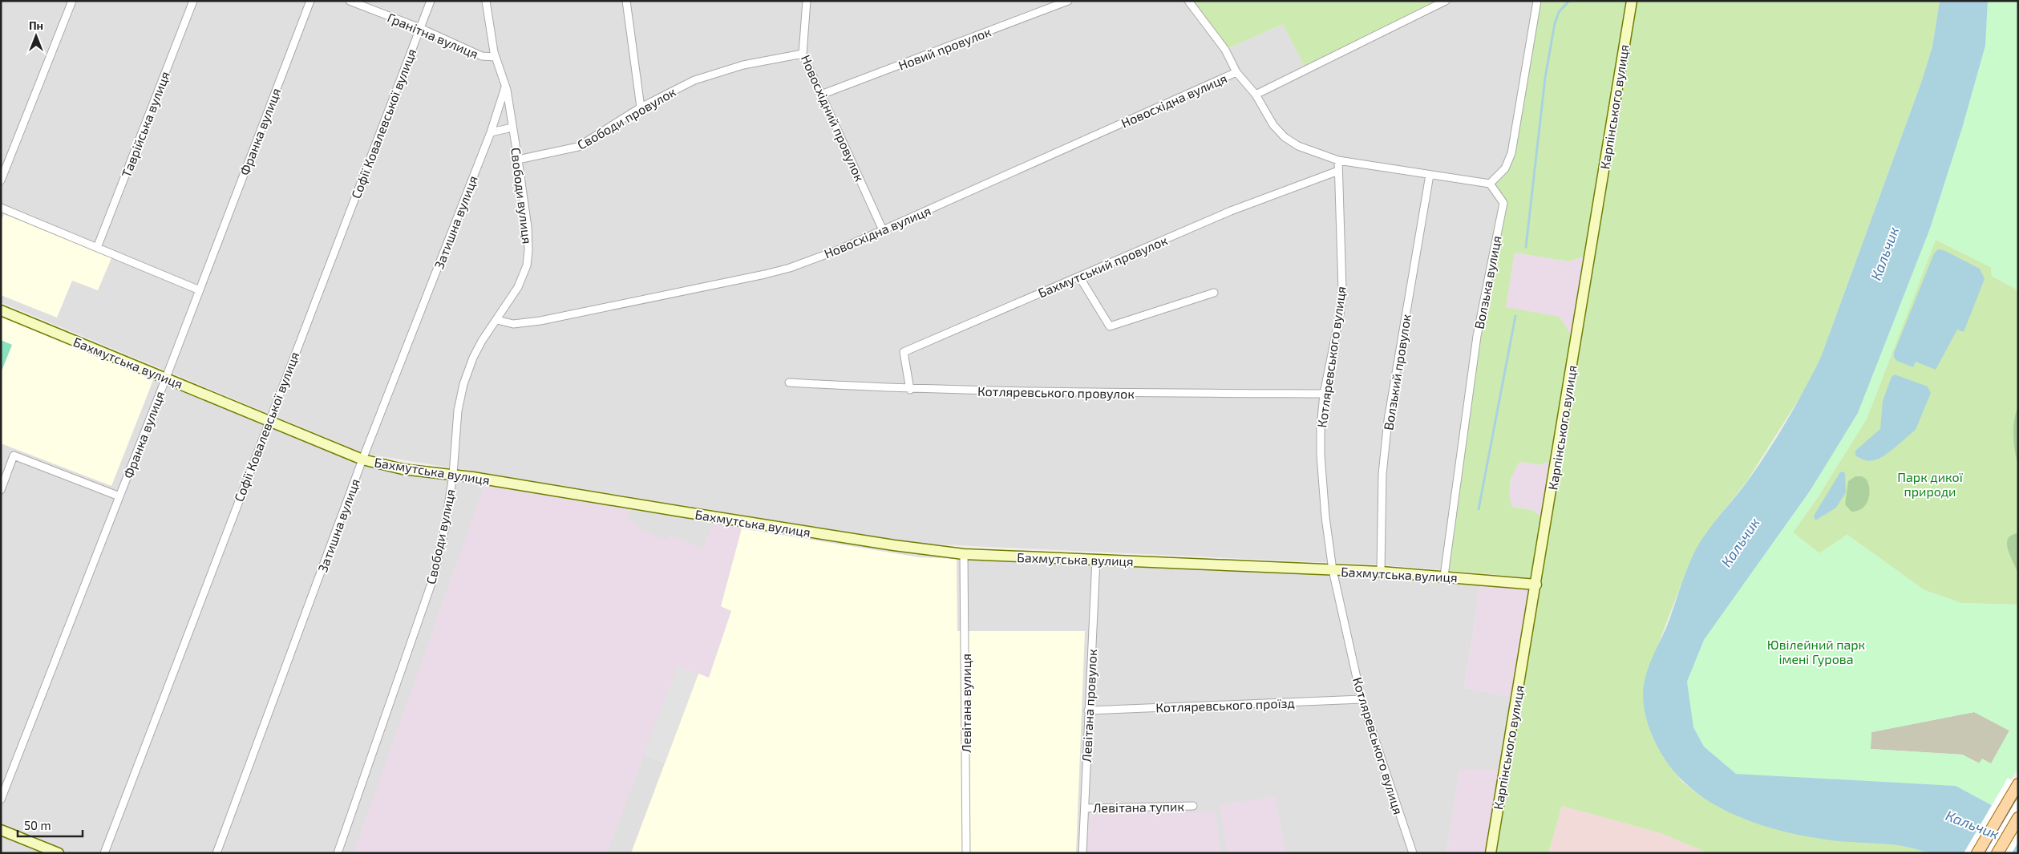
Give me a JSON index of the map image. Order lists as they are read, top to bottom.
{
  "streets": {
    "street": [
      "Гранітна вулиця",
      "Новий провулок",
      "Новосхідна вулиця",
      "Карпінського вулиця",
      "Свободи провулок",
      "Новосхідний провулок",
      "Софії Ковалевської вулиця",
      "Таврійська вулиця",
      "Франка вулиця",
      "Свободи вулиця",
      "Затишна вулиця",
      "Бахмутський провулок",
      "Волзька вулиця",
      "Котляревського вулиця",
      "Бахмутська вулиця",
      "Волзький провулок",
      "Котляревського провулок",
      "Левітана вулиця",
      "Котляревського проїзд",
      "Левітана провулок",
      "Левітана тупик"
    ]
  },
  "crossings": [
    ["Гранітна вулиця", "Софії Ковалевської вулиця"],
    ["Новий провулок", "Новосхідний провулок"],
    ["Новосхідна вулиця", "Новосхідний провулок"],
    ["Новосхідна вулиця", "Свободи вулиця"],
    ["Карпінського вулиця", "Бахмутська вулиця"],
    ["Свободи провулок", "Новосхідний провулок"],
    ["Свободи провулок", "Свободи вулиця"],
    ["Софії Ковалевської вулиця", "Бахмутська вулиця"],
    ["Франка вулиця", "Бахмутська вулиця"],
    ["Свободи вулиця", "Бахмутська вулиця"],
    ["Затишна вулиця", "Бахмутська вулиця"],
    ["Бахмутський провулок", "Котляревського вулиця"],
    ["Бахмутський провулок", "Котляревського провулок"],
    ["Волзька вулиця", "Бахмутська вулиця"],
    ["Котляревського вулиця", "Бахмутська вулиця"],
    ["Котляревського вулиця", "Котляревського провулок"],
    ["Котляревського вулиця", "Котляревського проїзд"],
    ["Бахмутська вулиця", "Волзький провулок"],
    ["Бахмутська вулиця", "Левітана вулиця"],
    ["Бахмутська вулиця", "Левітана провулок"],
    ["Котляревського проїзд", "Левітана провулок"],
    ["Левітана провулок", "Левітана тупик"]
  ],
  "water": ["Кальчик"],
  "parks": ["Парк дикої природи", "Ювілейний парк імені Гурова"],
  "scale_bar": "50 m",
  "north": "top"
}
